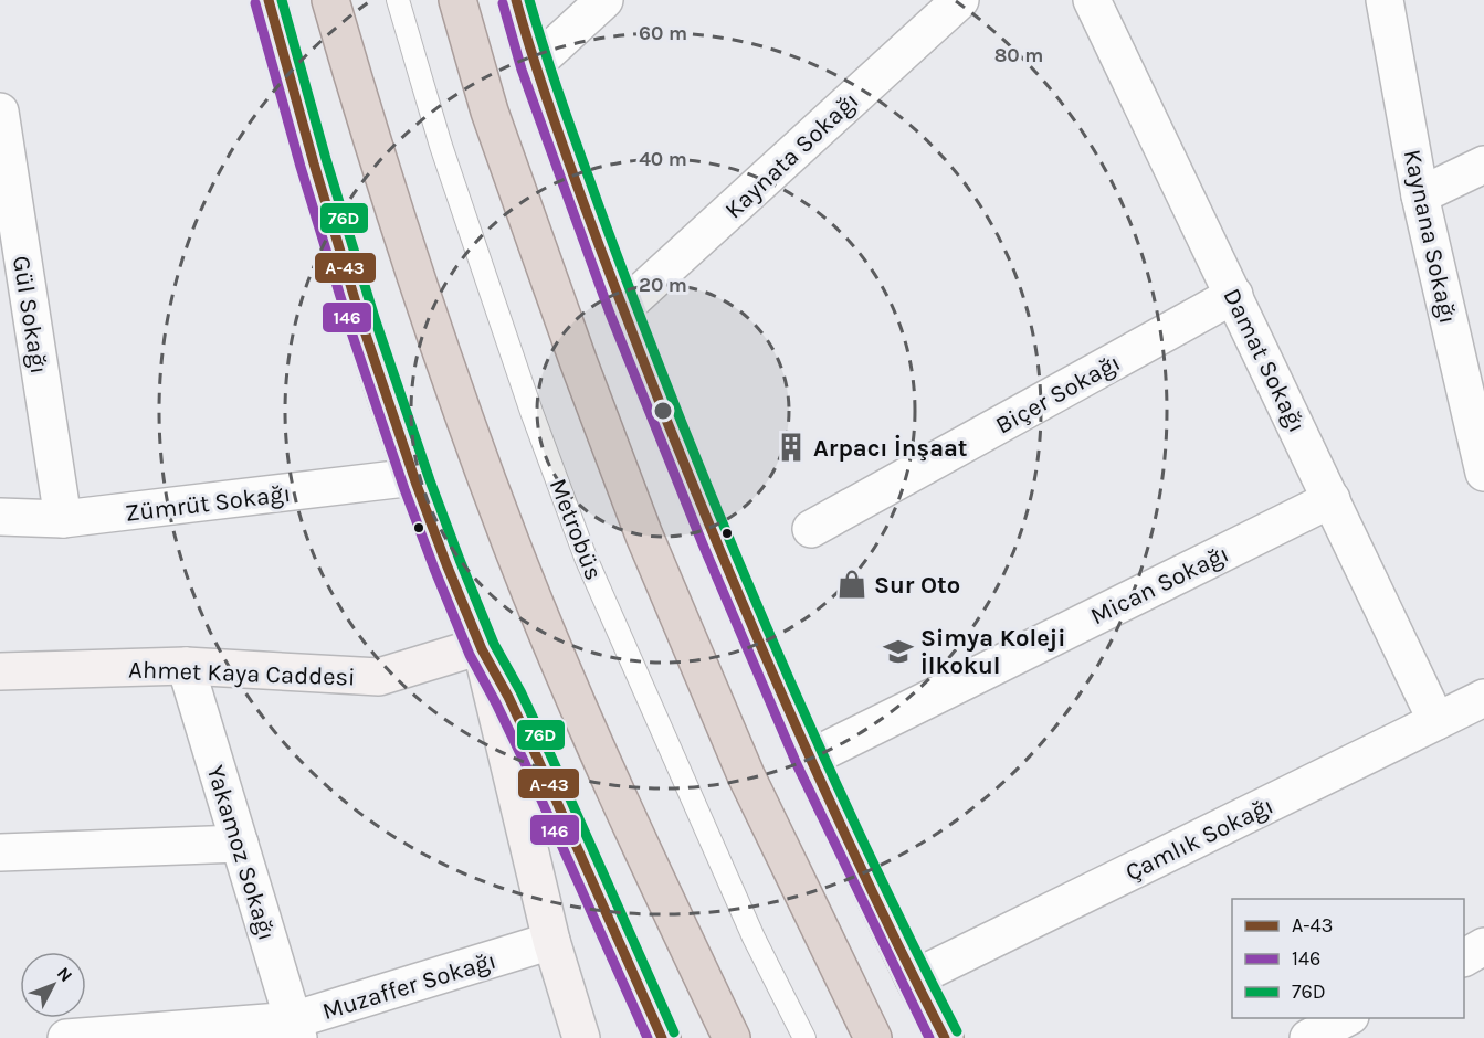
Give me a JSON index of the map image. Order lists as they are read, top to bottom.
{
  "streets": {
    "street": [
      "Kaynata Sokağı",
      "Kaynana Sokağı",
      "Gül Sokağı",
      "Damat Sokağı",
      "Biçer Sokağı",
      "Zümrüt Sokağı",
      "Mican Sokağı",
      "Ahmet Kaya Caddesi",
      "Çamlık Sokağı",
      "Yakamoz Sokağı",
      "Muzaffer Sokağı"
    ],
    "lane": ["Metrobüs"]
  },
  "crossings": [
    ["Gül Sokağı", "Zümrüt Sokağı"],
    ["Damat Sokağı", "Biçer Sokağı"],
    ["Damat Sokağı", "Mican Sokağı"],
    ["Damat Sokağı", "Çamlık Sokağı"],
    ["Ahmet Kaya Caddesi", "Yakamoz Sokağı"],
    ["Yakamoz Sokağı", "Muzaffer Sokağı"]
  ],
  "places": {
    "building": ["Arpacı İnşaat"],
    "shop": ["Sur Oto"],
    "school or university": ["Simya Koleji İlkokul"]
  },
  "lines": ["transit line A-43", "transit line 76D", "transit line 146"],
  "legend": ["A-43", "146", "76D"],
  "north": "top right",
  "rings": [
    "60 m",
    "80 m",
    "40 m",
    "20 m"
  ]
}
